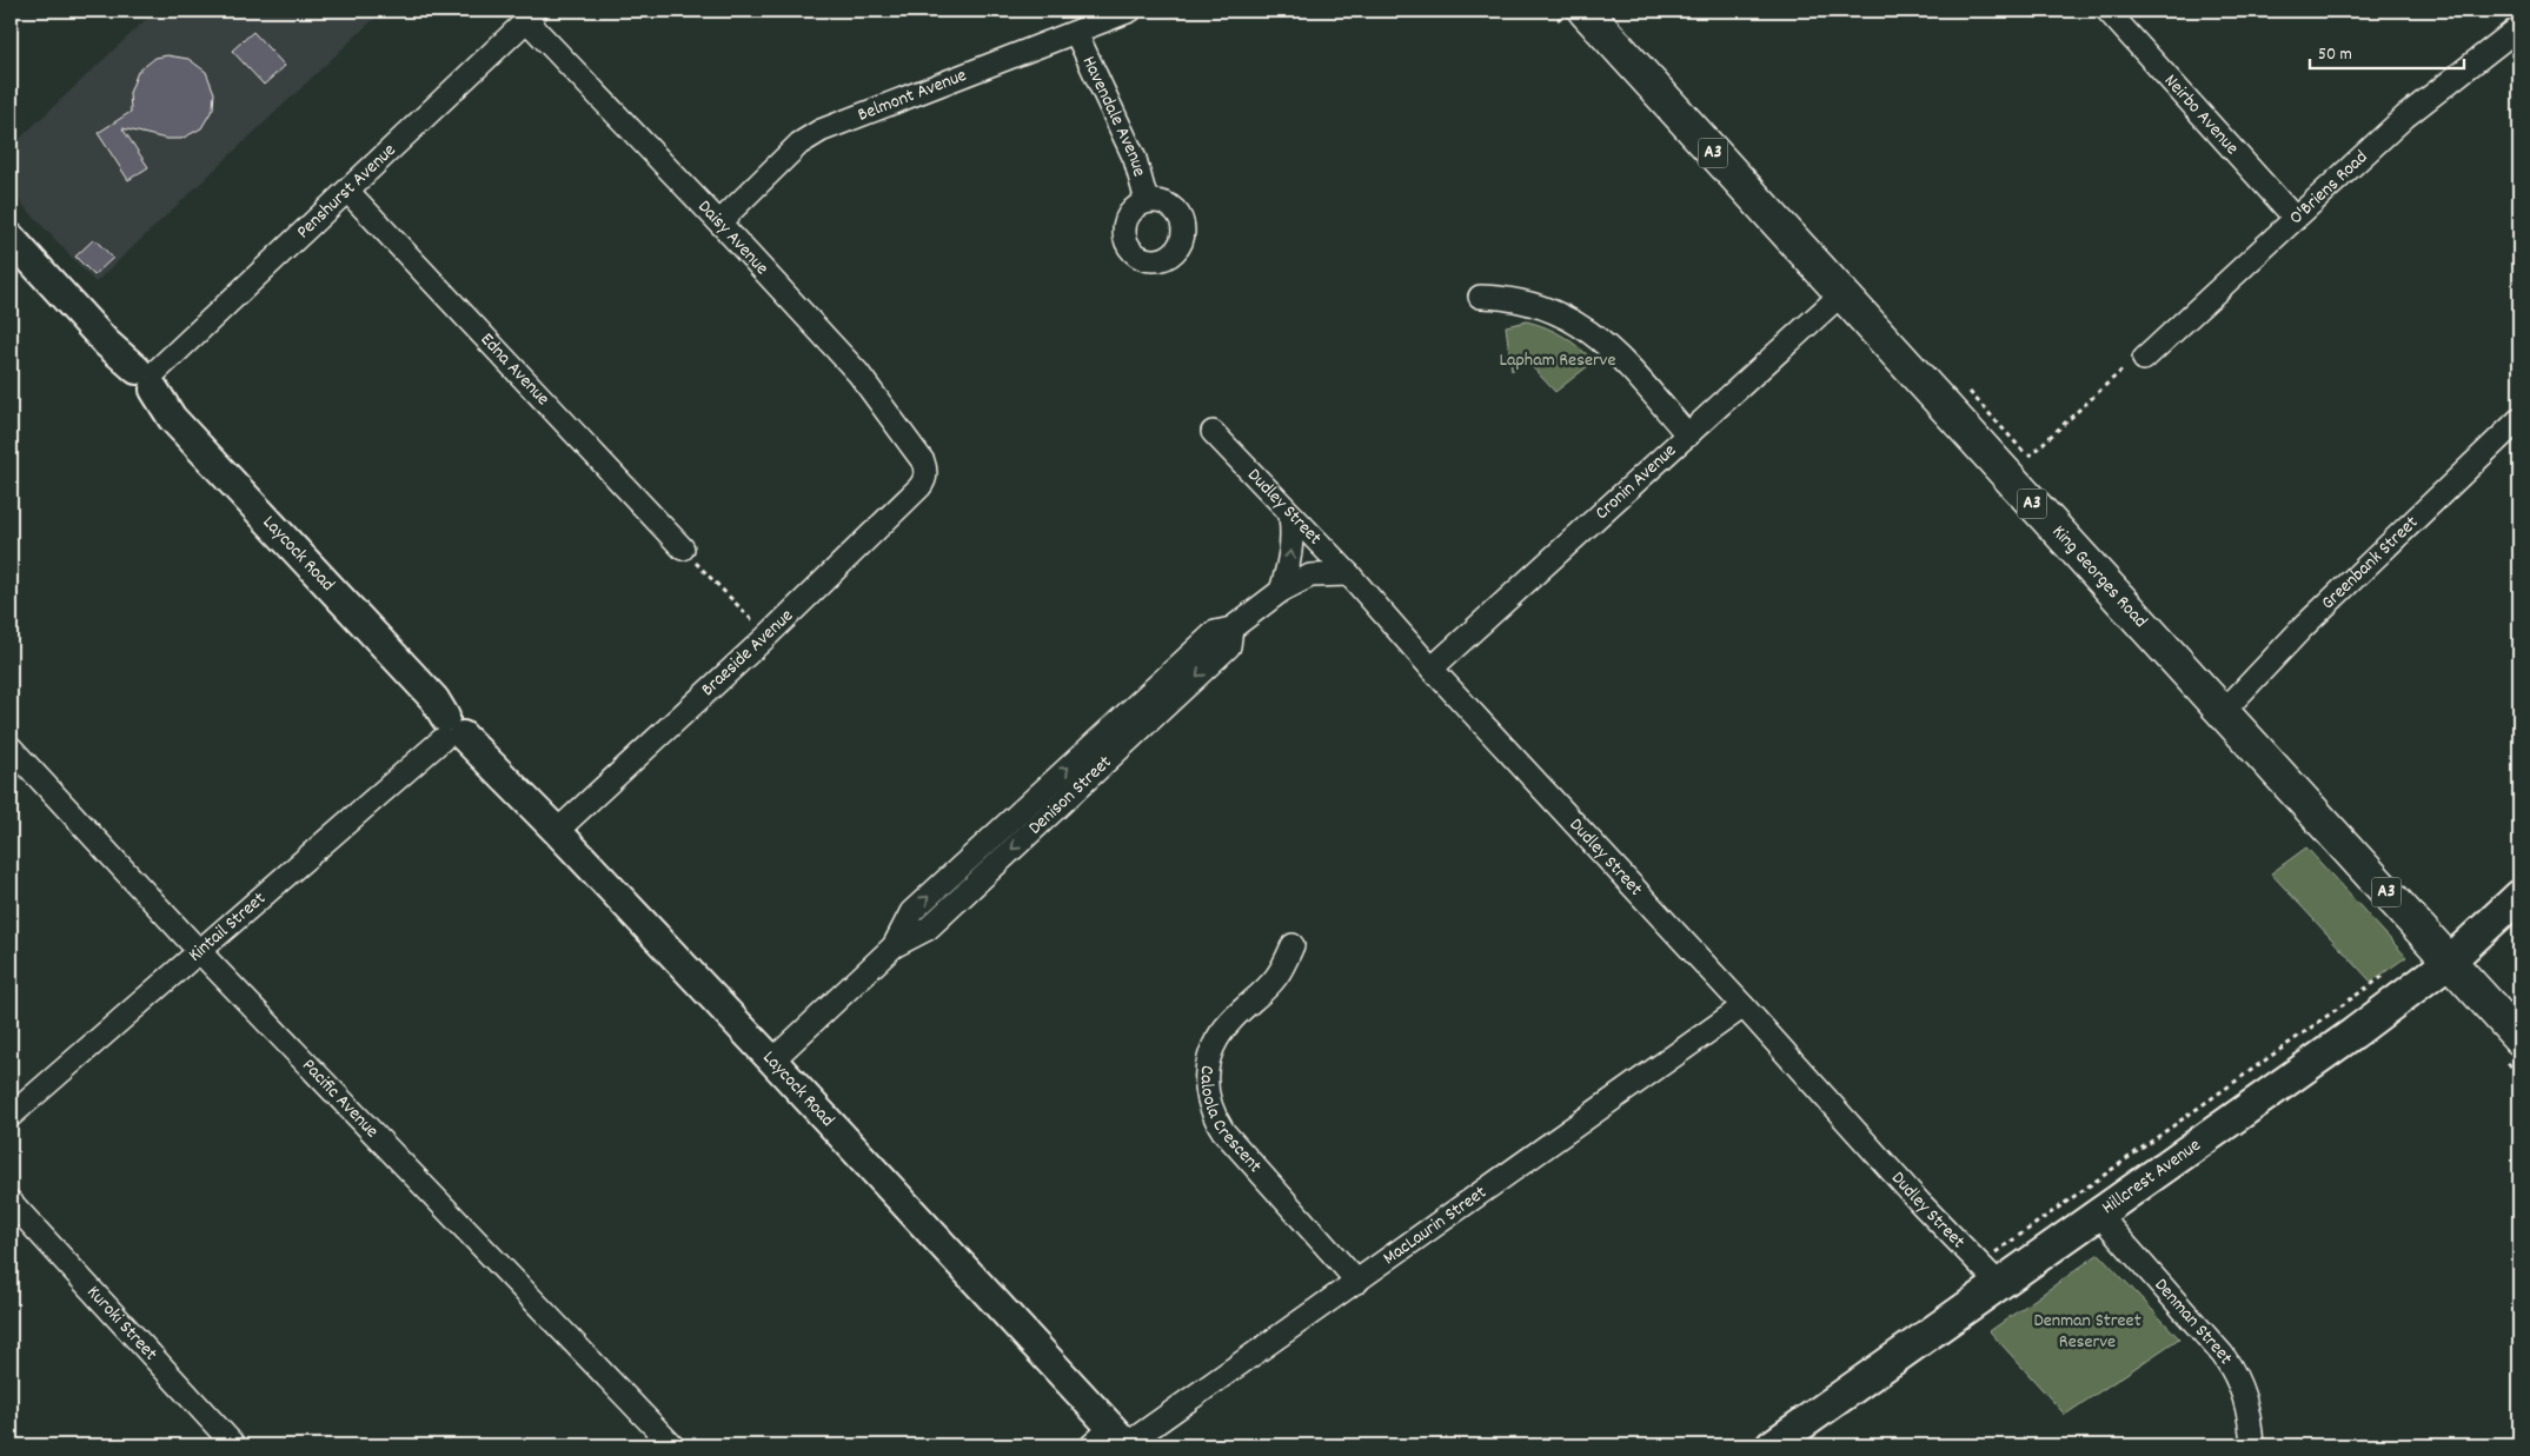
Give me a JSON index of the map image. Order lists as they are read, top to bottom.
{
  "streets": {
    "highway": ["A3", "King Georges Road"],
    "main road": ["Hillcrest Avenue"],
    "street": [
      "Belmont Avenue",
      "Neirbo Avenue",
      "Havendale Avenue",
      "O'Briens Road",
      "Penshurst Avenue",
      "Daisy Avenue",
      "Edna Avenue",
      "Cronin Avenue",
      "Dudley Street",
      "Laycock Road",
      "Greenbank Street",
      "Braeside Avenue",
      "Denison Street",
      "Kintail Street",
      "Pacific Avenue",
      "Caloola Crescent",
      "MacLaurin Street",
      "Denman Street",
      "Kuroki Street"
    ]
  },
  "crossings": [
    ["Belmont Avenue", "Havendale Avenue"],
    ["Belmont Avenue", "Daisy Avenue"],
    ["Neirbo Avenue", "O'Briens Road"],
    ["Penshurst Avenue", "Daisy Avenue"],
    ["Penshurst Avenue", "Edna Avenue"],
    ["Penshurst Avenue", "Laycock Road"],
    ["Daisy Avenue", "Braeside Avenue"],
    ["Cronin Avenue", "Dudley Street"],
    ["Cronin Avenue", "King Georges Road"],
    ["Dudley Street", "Denison Street"],
    ["Dudley Street", "Hillcrest Avenue"],
    ["Dudley Street", "MacLaurin Street"],
    ["Laycock Road", "Braeside Avenue"],
    ["Laycock Road", "Denison Street"],
    ["Laycock Road", "Kintail Street"],
    ["Laycock Road", "MacLaurin Street"],
    ["Greenbank Street", "King Georges Road"],
    ["King Georges Road", "Hillcrest Avenue"],
    ["Kintail Street", "Pacific Avenue"],
    ["Caloola Crescent", "MacLaurin Street"],
    ["Hillcrest Avenue", "Denman Street"]
  ],
  "parks": ["Lapham Reserve", "Denman Street Reserve"],
  "scale_bar": "50 m"
}
